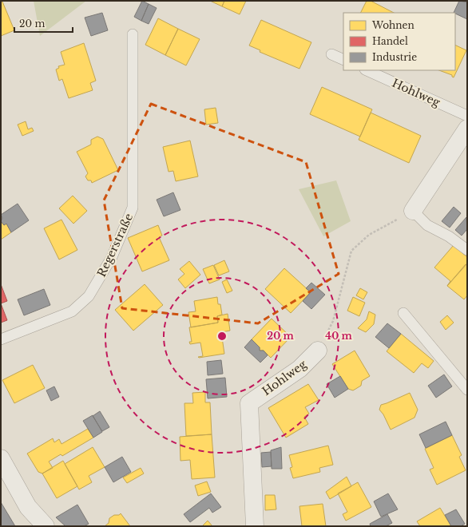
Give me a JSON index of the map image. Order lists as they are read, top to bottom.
{
  "streets": {
    "street": ["Hohlweg"],
    "lane": ["Regerstraße"]
  },
  "legend": ["Wohnen", "Handel", "Industrie"],
  "scale_bar": "20 m",
  "rings": ["20 m", "40 m"]
}
